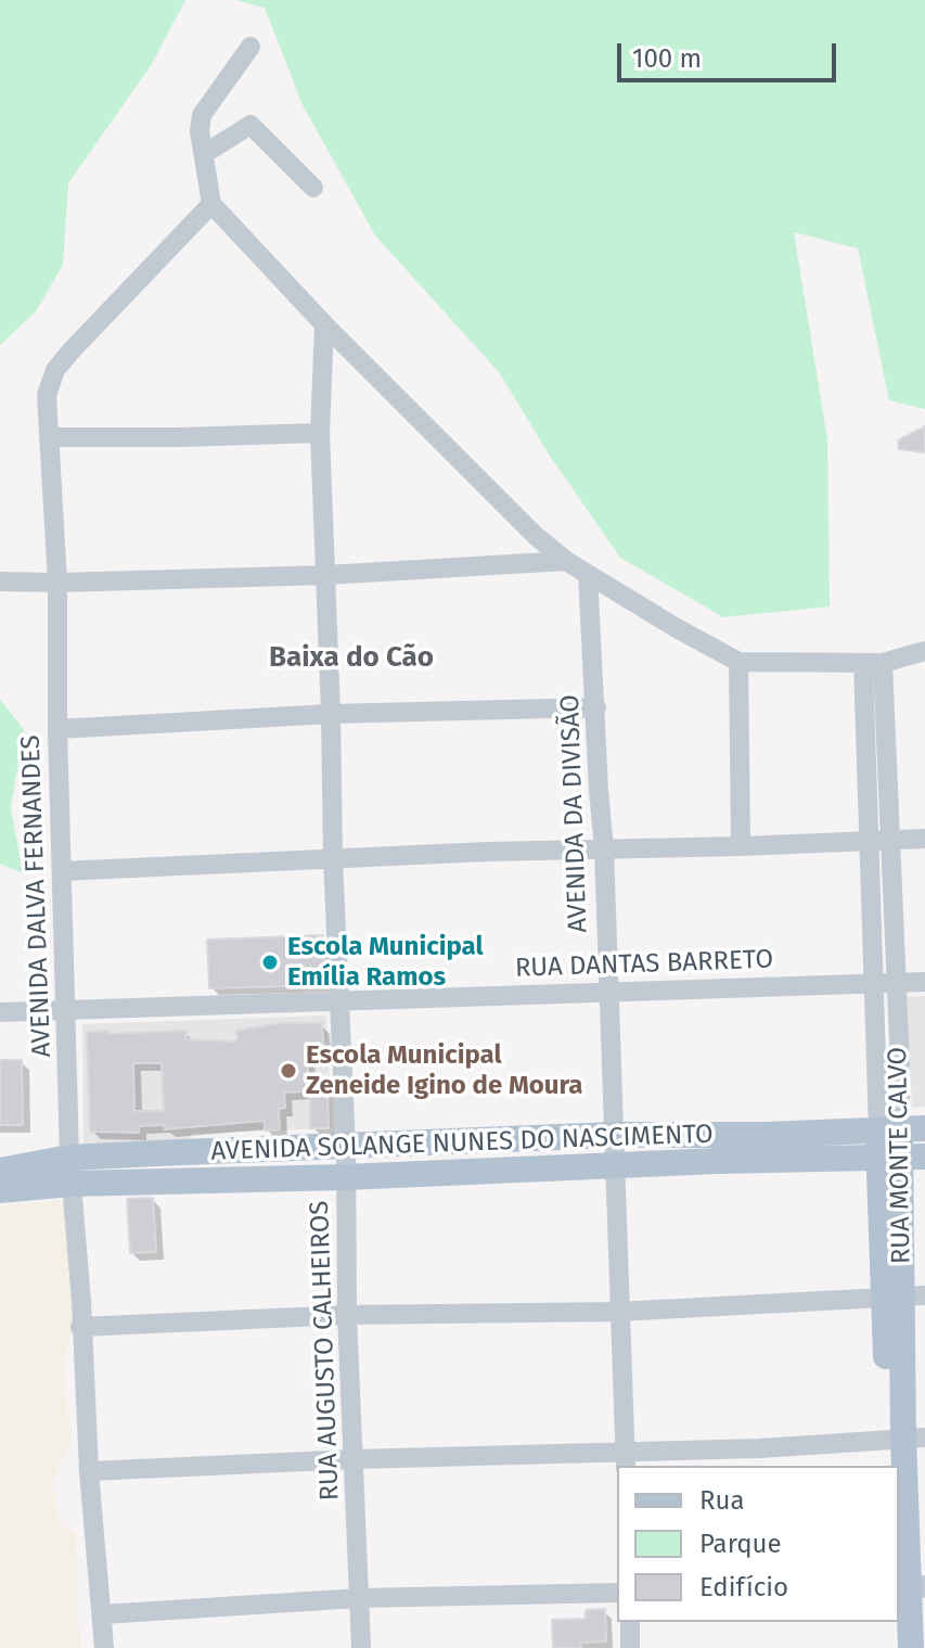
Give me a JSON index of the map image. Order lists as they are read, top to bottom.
{
  "streets": {
    "main road": ["AVENIDA SOLANGE NUNES DO NASCIMENTO", "RUA MONTE CALVO"],
    "street": [
      "AVENIDA DA DIVISÃO",
      "AVENIDA DALVA FERNANDES",
      "RUA DANTAS BARRETO",
      "RUA AUGUSTO CALHEIROS"
    ]
  },
  "crossings": [
    ["AVENIDA DA DIVISÃO", "RUA DANTAS BARRETO"],
    ["AVENIDA DA DIVISÃO", "AVENIDA SOLANGE NUNES DO NASCIMENTO"],
    ["AVENIDA DALVA FERNANDES", "RUA DANTAS BARRETO"],
    ["AVENIDA DALVA FERNANDES", "AVENIDA SOLANGE NUNES DO NASCIMENTO"],
    ["RUA DANTAS BARRETO", "RUA MONTE CALVO"],
    ["RUA DANTAS BARRETO", "RUA AUGUSTO CALHEIROS"],
    ["AVENIDA SOLANGE NUNES DO NASCIMENTO", "RUA MONTE CALVO"],
    ["AVENIDA SOLANGE NUNES DO NASCIMENTO", "RUA AUGUSTO CALHEIROS"]
  ],
  "districts": ["Baixa do Cão"],
  "places": ["Escola Municipal Emília Ramos", "Escola Municipal Zeneide Igino de Moura"],
  "legend": ["Rua", "Parque", "Edifício"],
  "scale_bar": "100 m"
}
